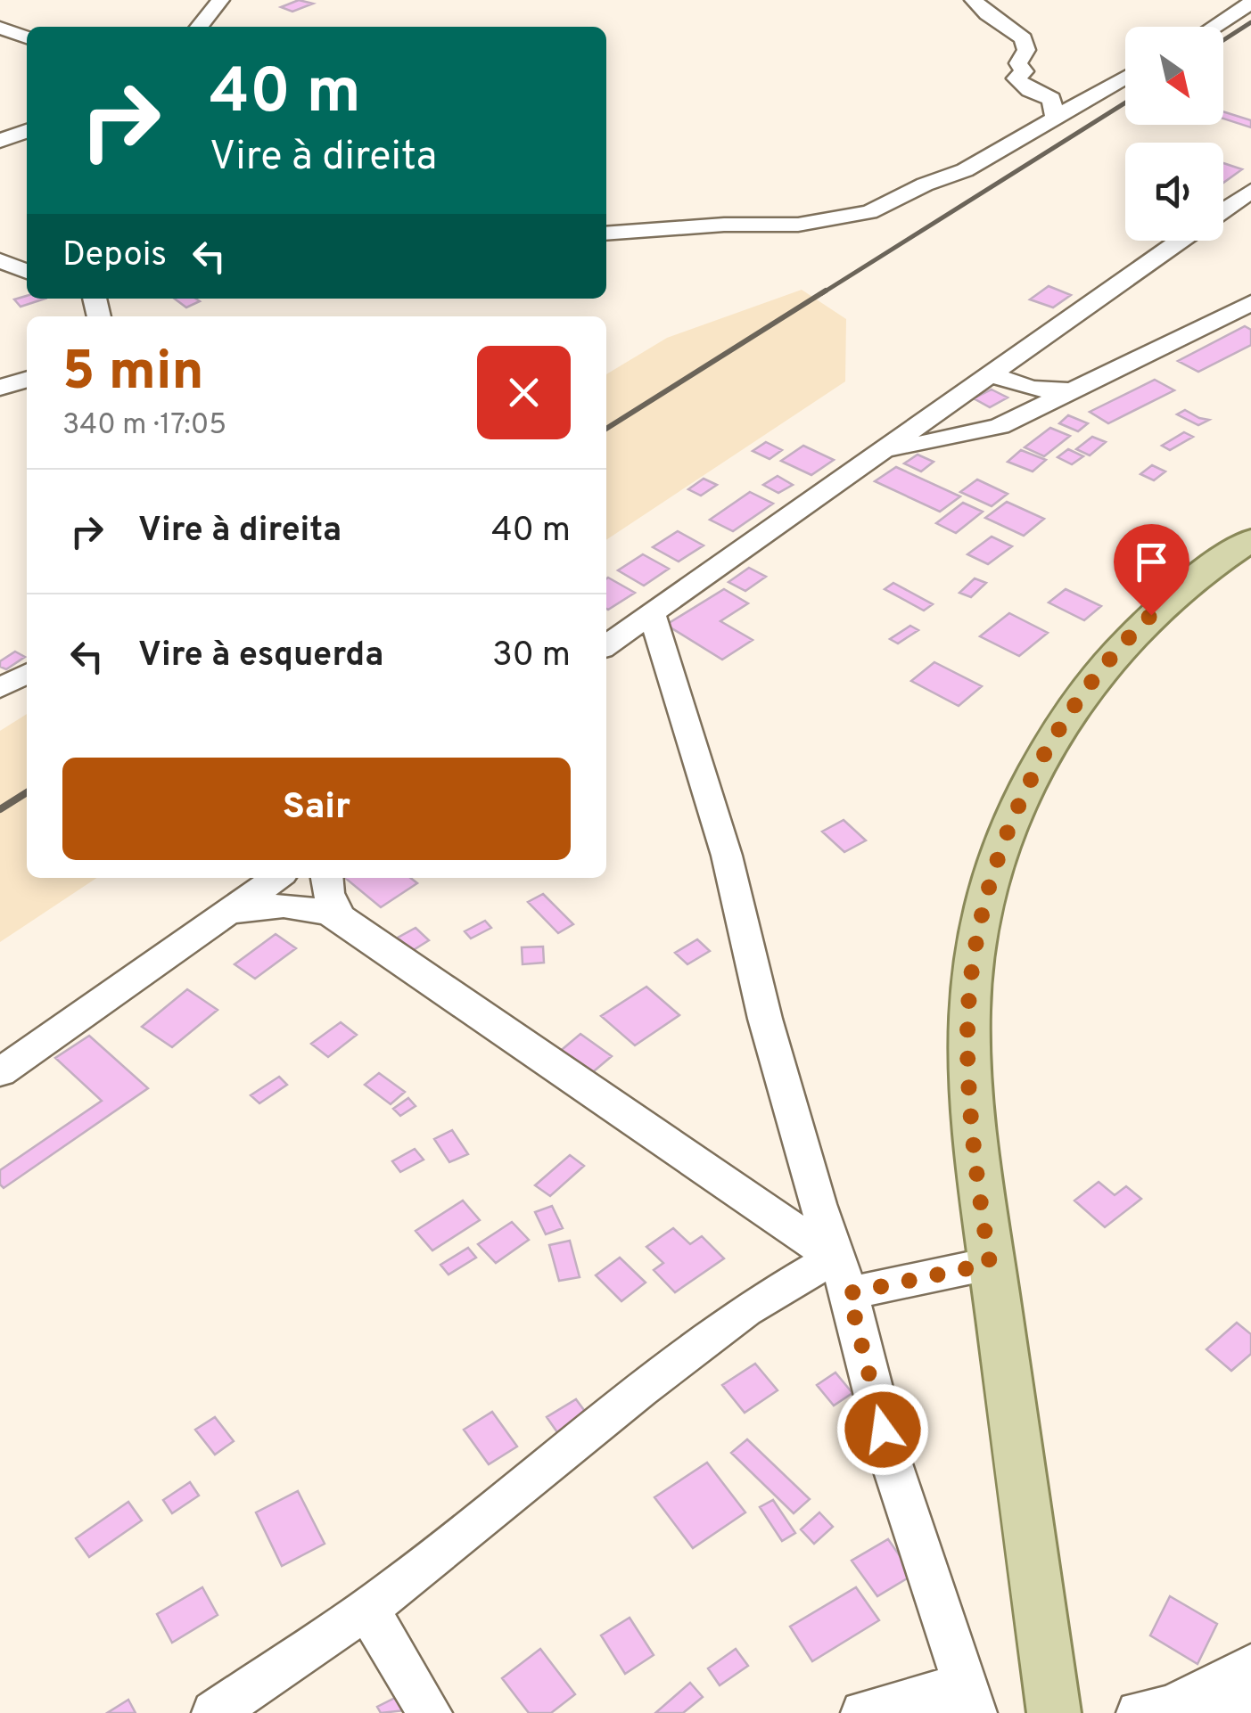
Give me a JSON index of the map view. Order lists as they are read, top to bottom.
{
  "north": "bottom right",
  "page": {
    "turn": ["40 m", "Vire à direita"],
    "then": "Depois",
    "heading": ["5 min", "340 m · 17:05"],
    "list": [
      {
        "name": "Vire à direita",
        "value": "40 m"
      },
      {
        "name": "Vire à esquerda",
        "value": "30 m"
      }
    ],
    "buttons": "Sair"
  }
}
